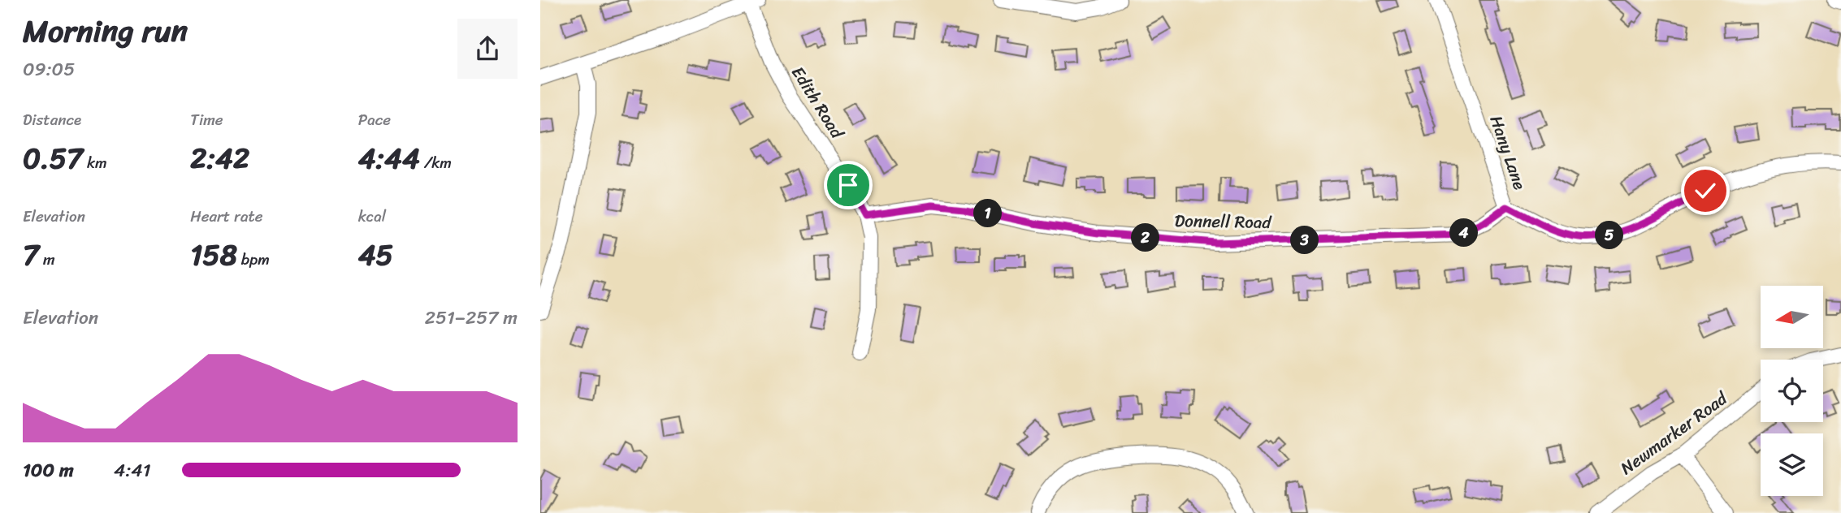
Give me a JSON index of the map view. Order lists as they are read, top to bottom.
{
  "streets": {
    "street": [
      "Edith Road",
      "Hany Lane",
      "Donnell Road",
      "Newmarker Road"
    ]
  },
  "crossings": [
    ["Edith Road", "Donnell Road"],
    ["Hany Lane", "Donnell Road"]
  ],
  "north": "left",
  "page": {
    "heading": ["Morning run", "09:05"],
    "stats": [
      ["Distance", "0.57 km"],
      ["Time", "2:42"],
      ["Pace", "4:44 /km"],
      ["Elevation", "7 m"],
      ["Heart rate", "158 bpm"],
      ["kcal", "45"]
    ],
    "pins": [
      "1",
      "4",
      "5",
      "2",
      "3"
    ],
    "chart": ["Elevation", "251–257 m"],
    "list": [
      {
        "name": "100 m",
        "note": "4:41"
      }
    ]
  }
}
